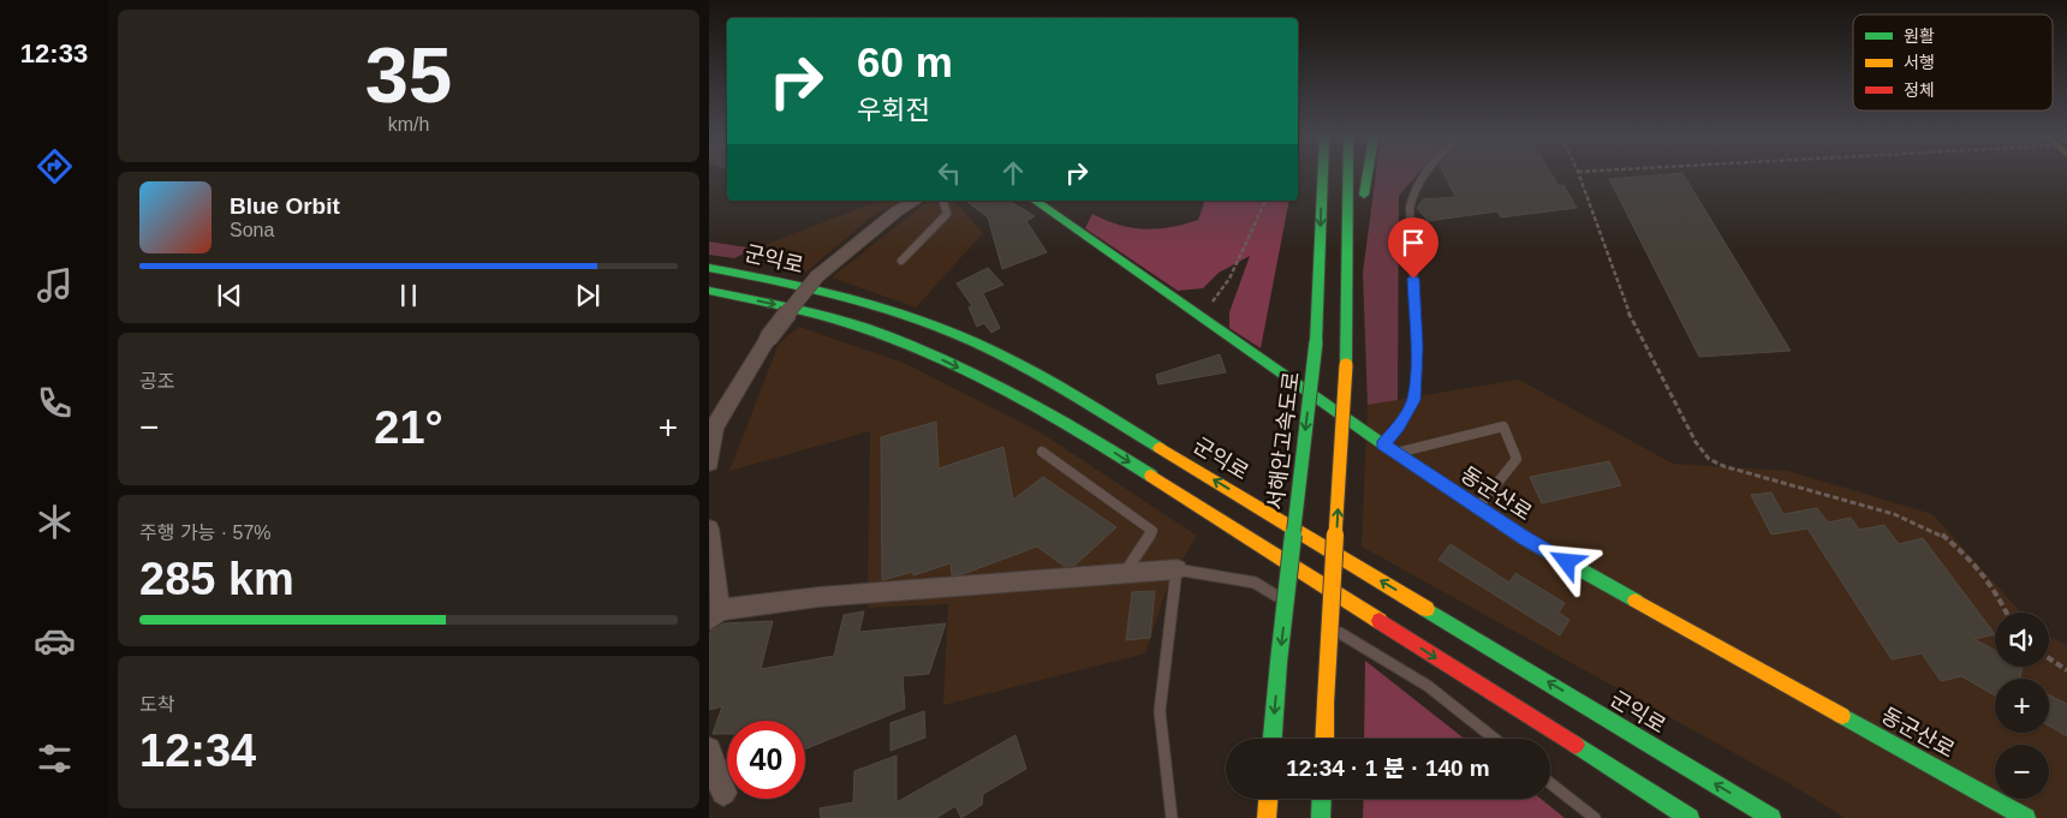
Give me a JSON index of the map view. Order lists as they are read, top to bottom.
{
  "streets": {
    "main road": ["군익로", "서해안고속도로", "동군산로"]
  },
  "legend": ["원활", "서행", "정체"],
  "page": {
    "tabs": "12:33",
    "tile": [
      ["35", "km/h"],
      "공조",
      ["주행 가능 · 57%", "285 km"],
      ["도착", "12:34"]
    ],
    "turn": ["60 m", "우회전"],
    "song": ["Blue Orbit", "Sona"],
    "heat": ["−", "21°", "+"],
    "map_buttons": ["+", "−"],
    "limit": "40",
    "trip": "12:34 · 1 분 · 140 m"
  }
}
